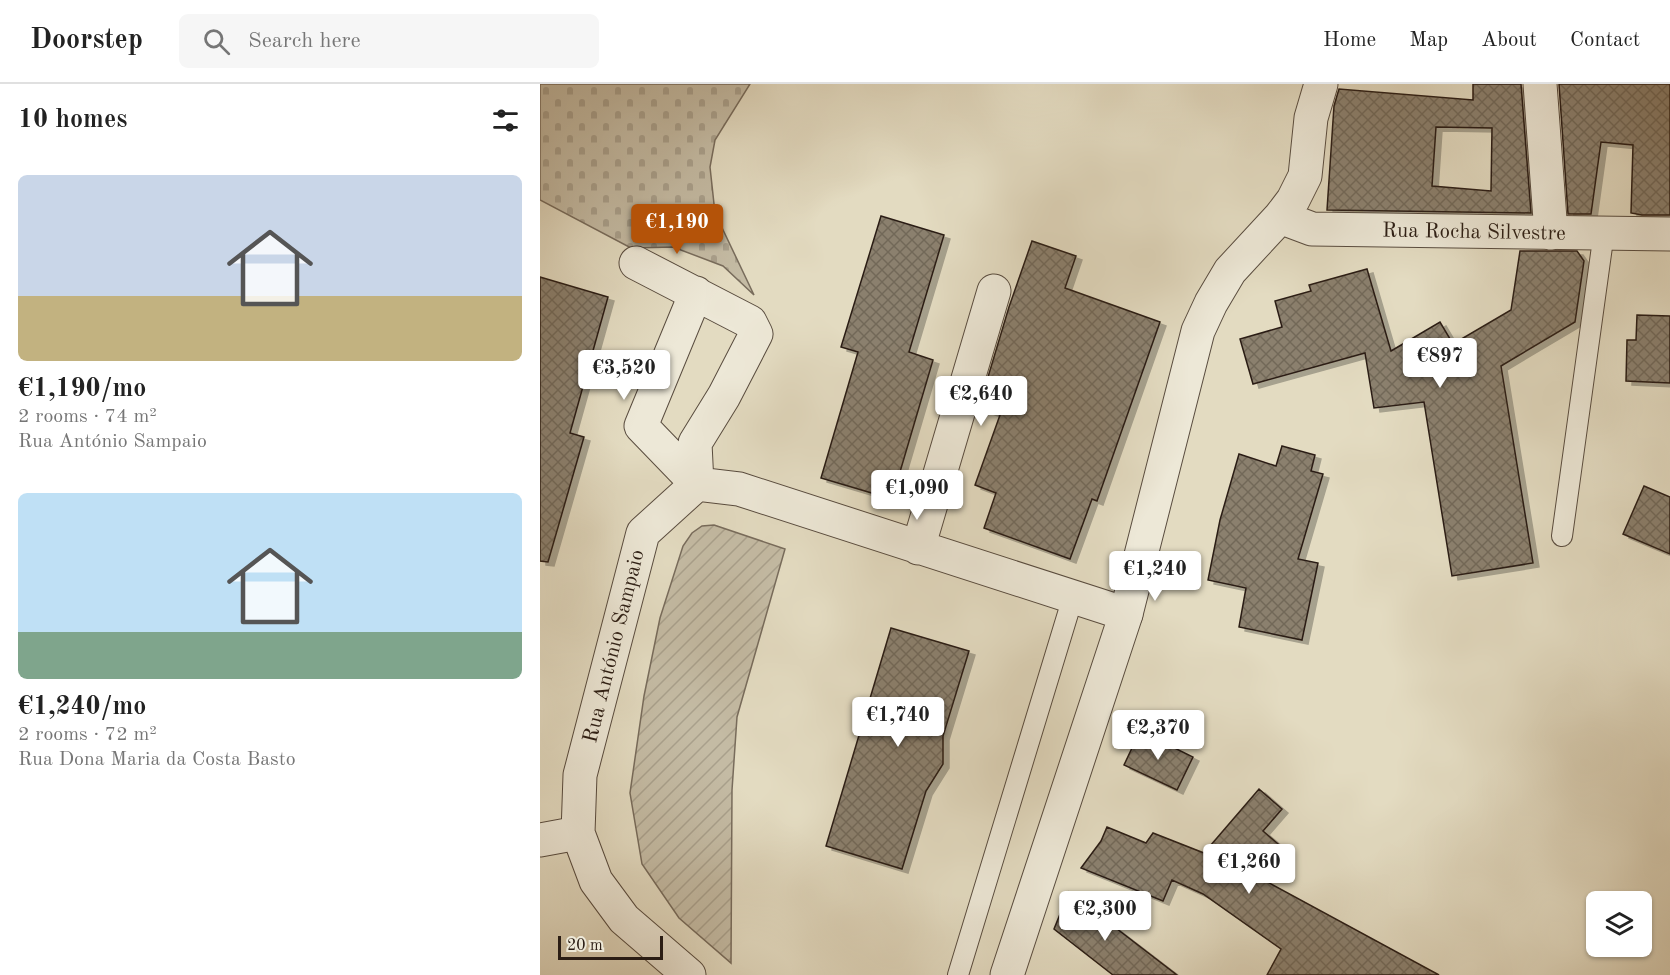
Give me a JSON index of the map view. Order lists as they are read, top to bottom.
{
  "streets": {
    "street": ["Rua Rocha Silvestre", "Rua António Sampaio"]
  },
  "scale_bar": "20 m",
  "page": {
    "header": "Doorstep",
    "search": "Search here",
    "nav": [
      "Home",
      "Map",
      "About",
      "Contact"
    ],
    "heading": "10 homes",
    "list": [
      {
        "name": "€1,190/mo",
        "note": "2 rooms · 74 m² · Rua António Sampaio"
      },
      {
        "name": "€1,240/mo",
        "note": "2 rooms · 72 m² · Rua Dona Maria da Costa Basto"
      }
    ],
    "price": [
      "€1,190",
      "€897",
      "€3,520",
      "€2,640",
      "€1,090",
      "€1,240",
      "€1,740",
      "€2,370",
      "€1,260",
      "€2,300"
    ],
    "scale": "20 m"
  }
}
